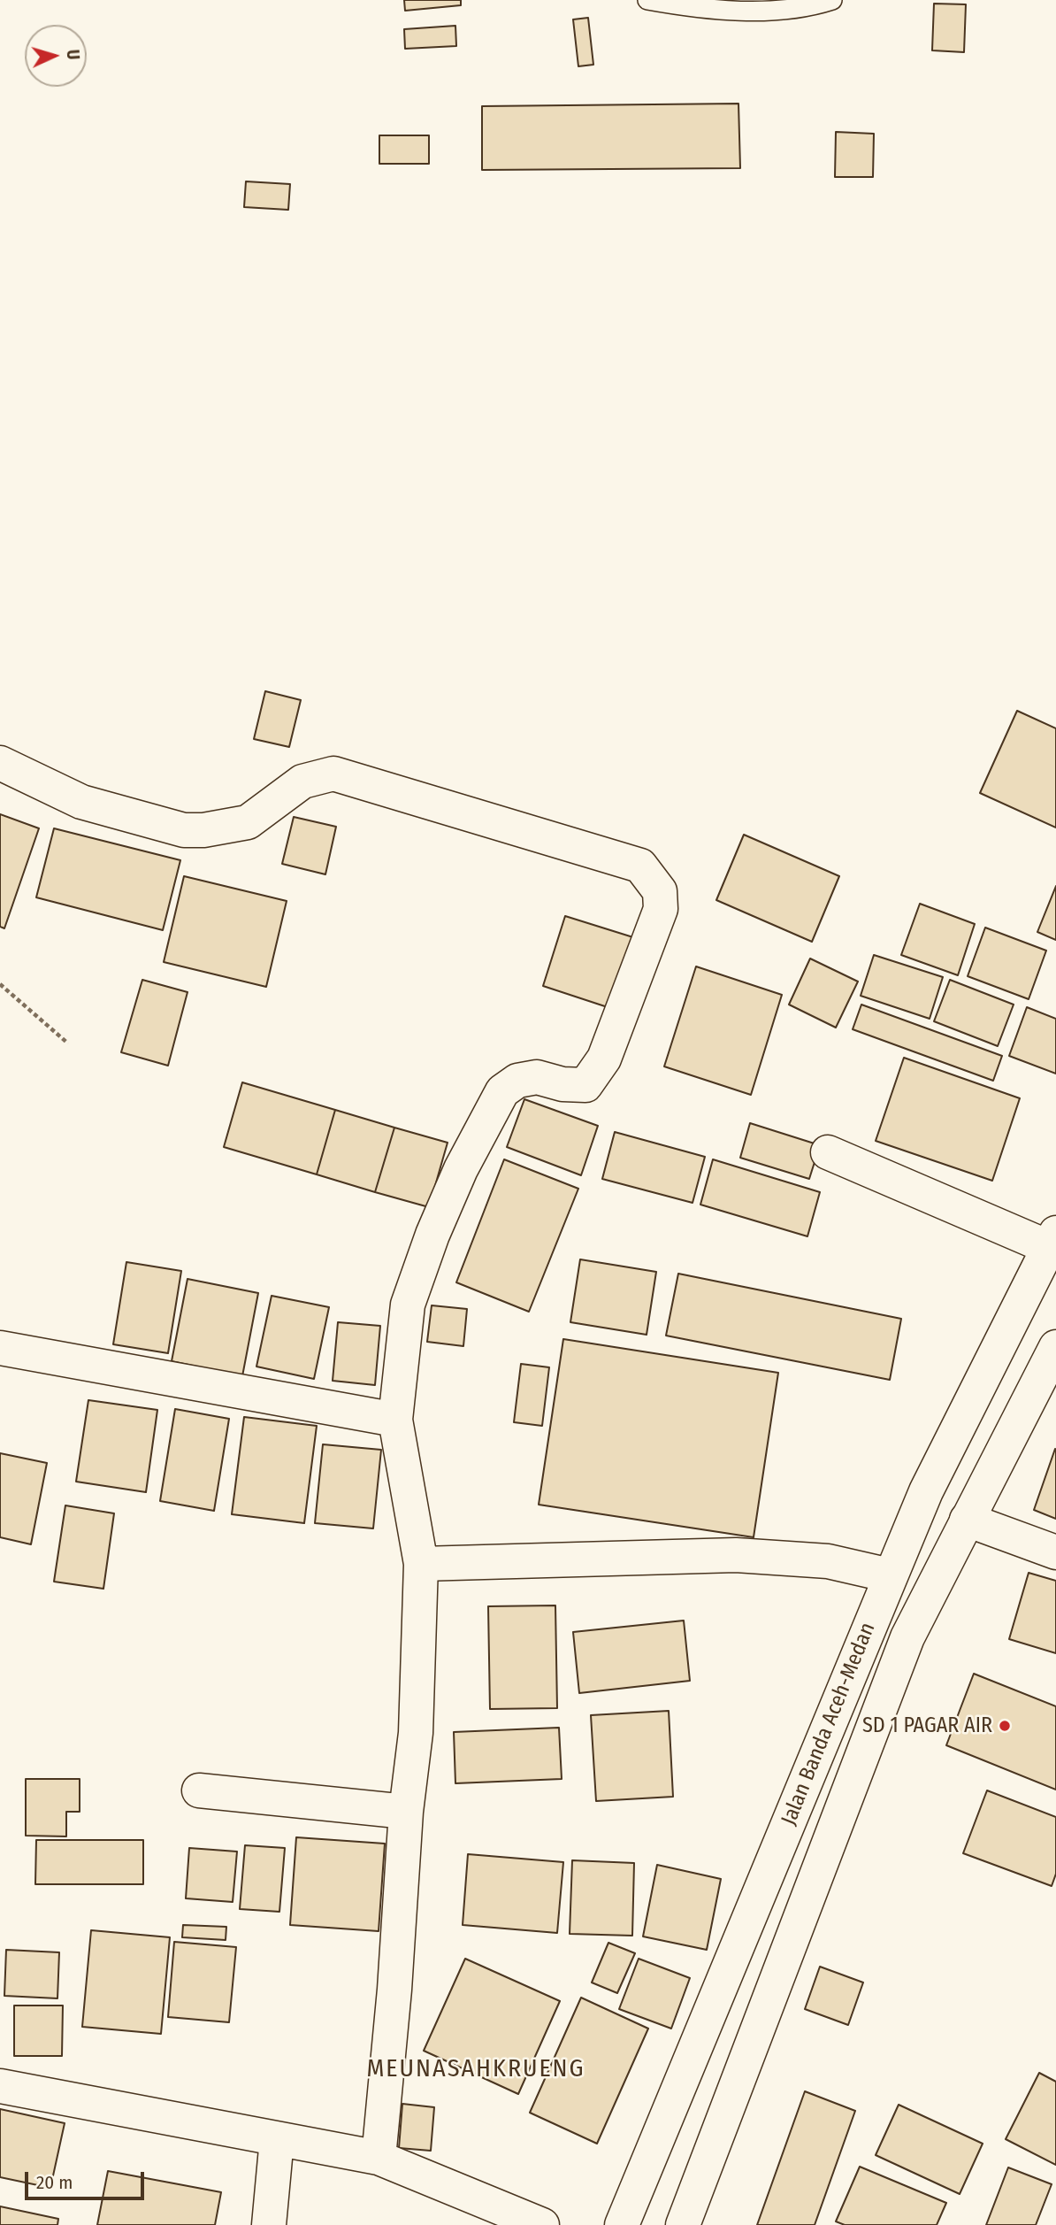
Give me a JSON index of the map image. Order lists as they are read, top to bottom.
{
  "streets": {
    "main road": ["Jalan Banda Aceh-Medan"]
  },
  "districts": ["MEUNASAHKRUENG"],
  "places": ["SD 1 PAGAR AIR"],
  "scale_bar": "20 m",
  "north": "right"
}
